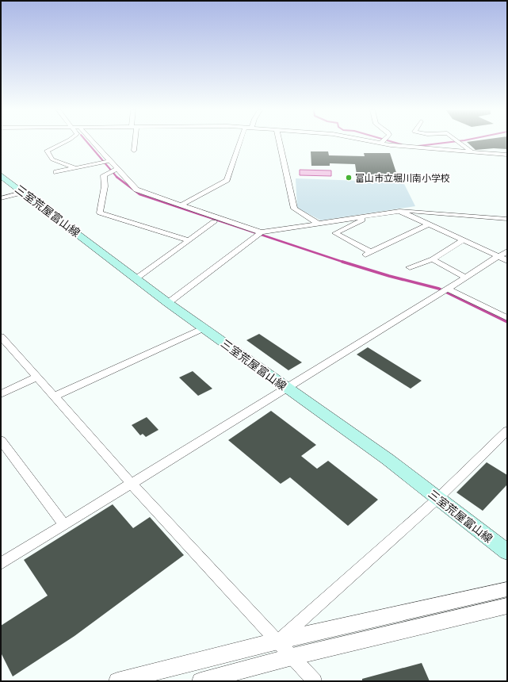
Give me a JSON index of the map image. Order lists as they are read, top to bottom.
{
  "streets": {
    "main road": ["三室荒屋富山線"]
  },
  "places": ["富山市立堀川南小学校"]
}
